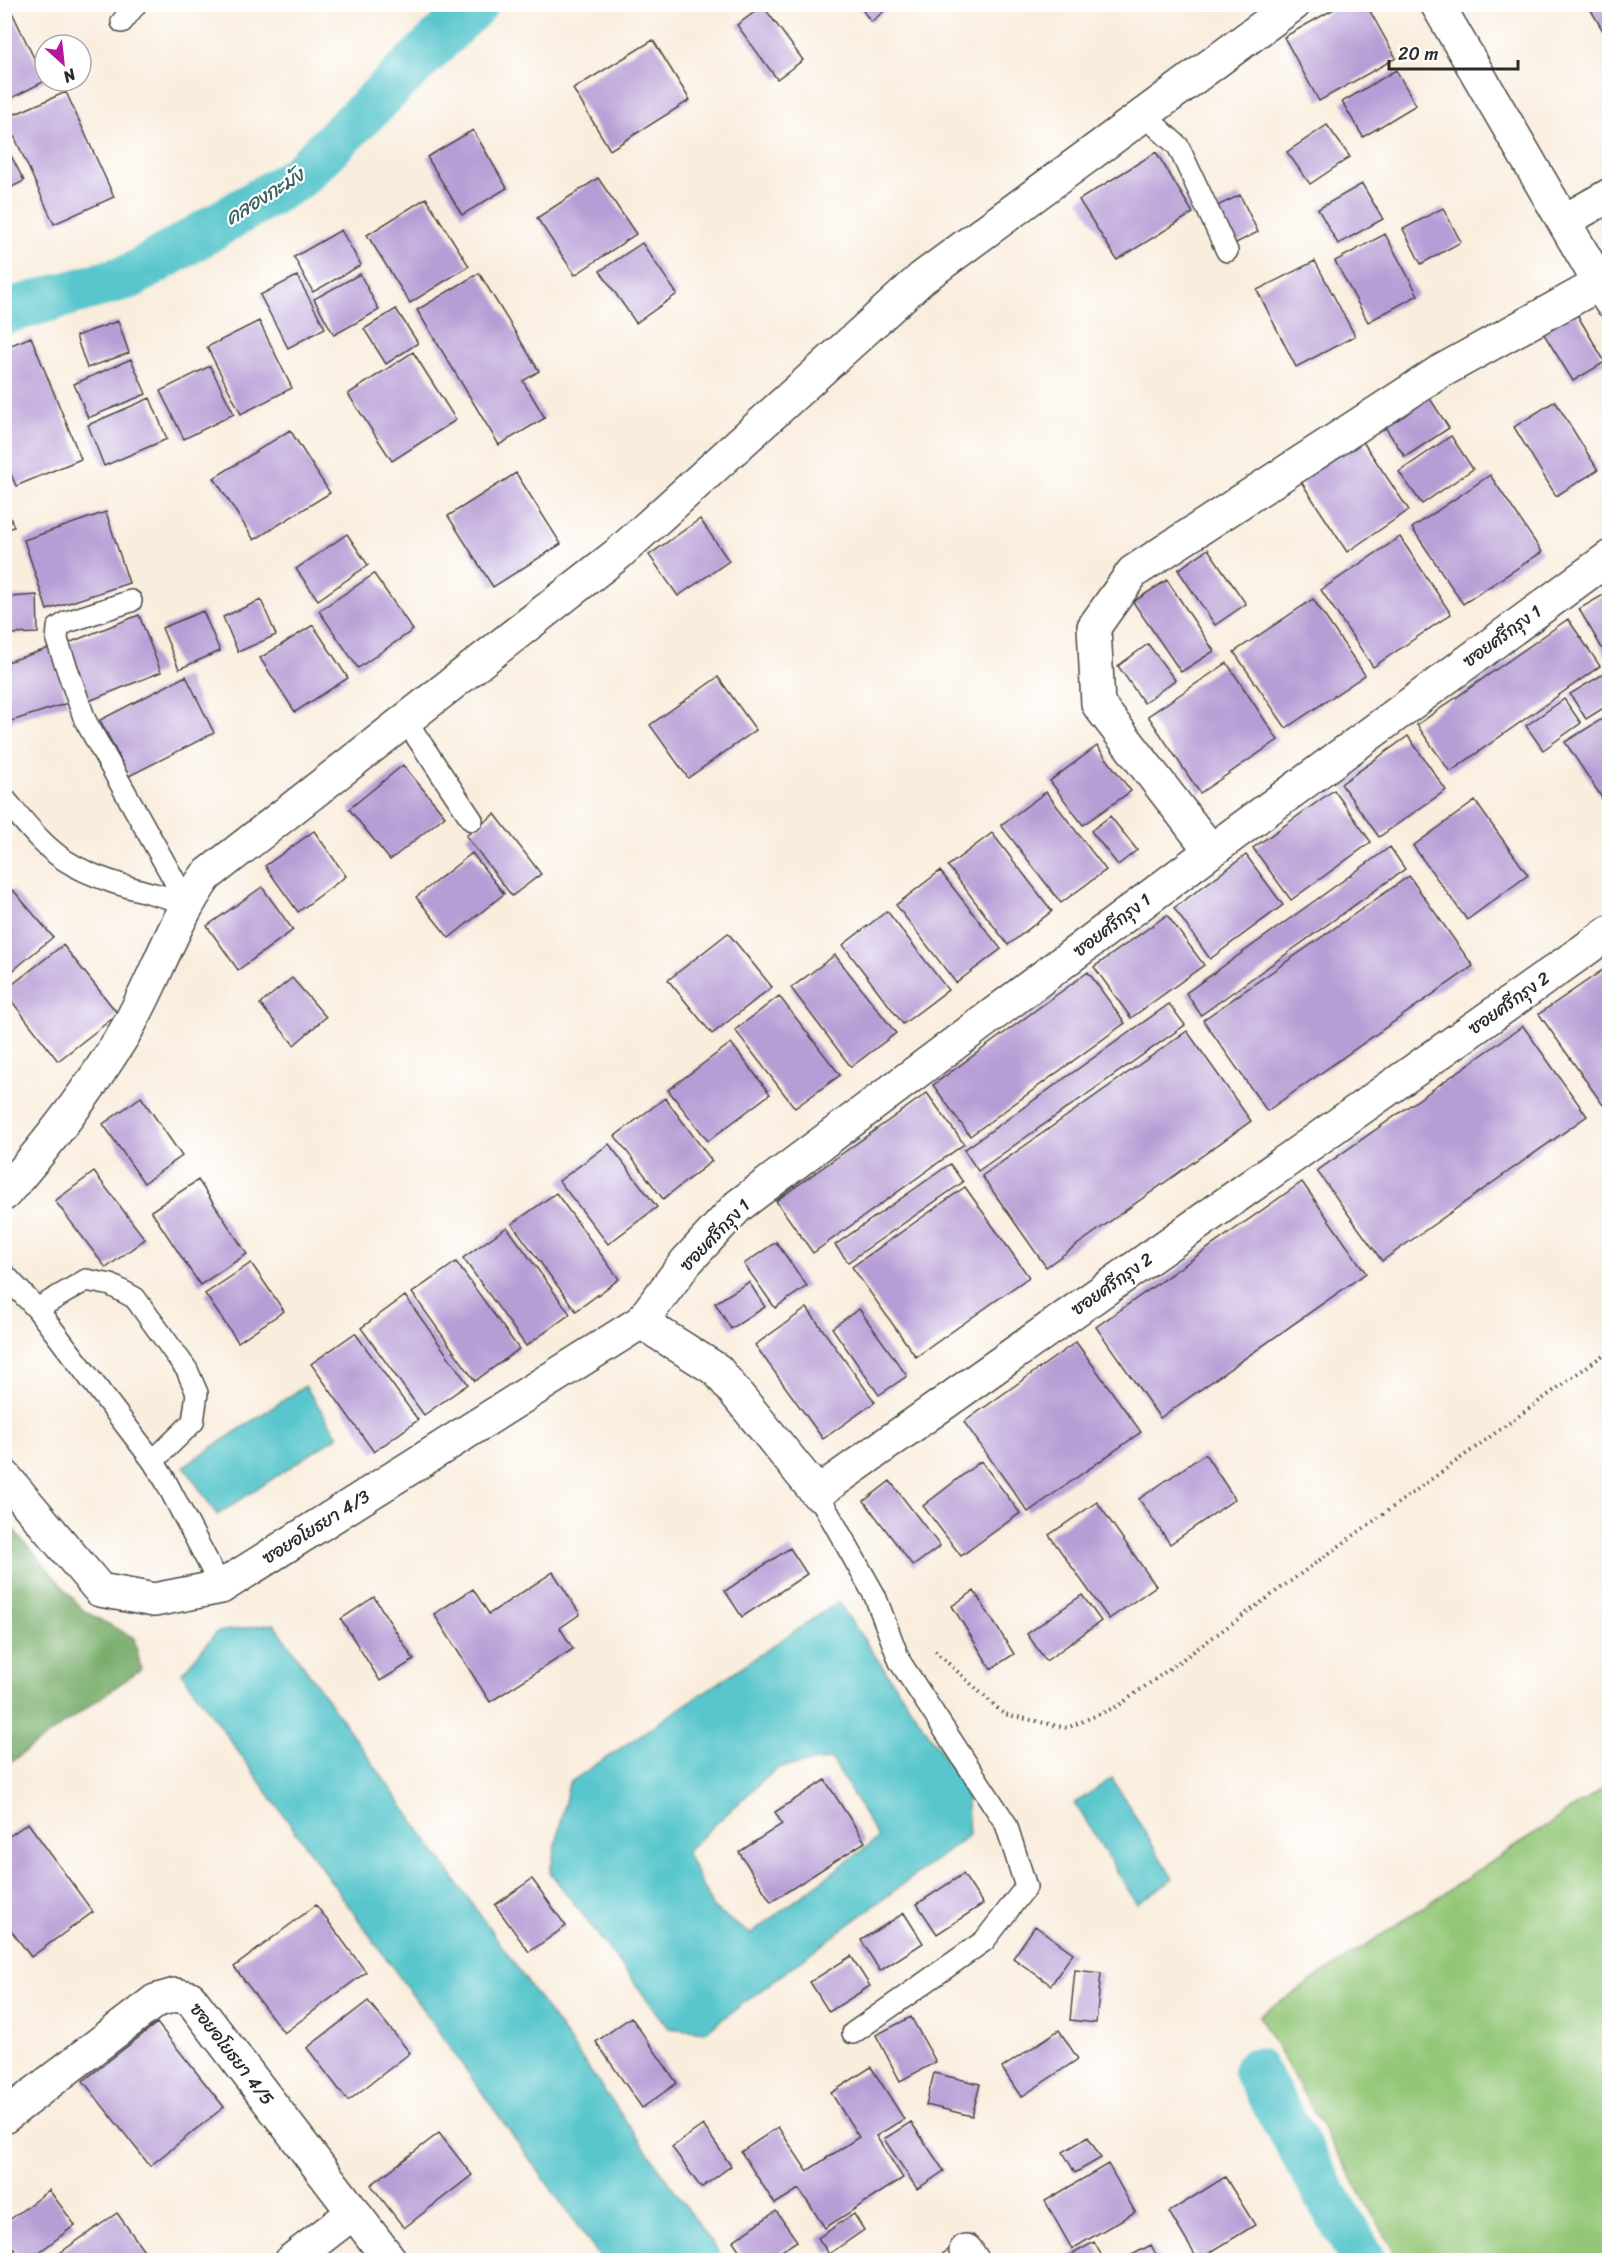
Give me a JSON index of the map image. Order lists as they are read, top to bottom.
{
  "streets": {
    "street": [
      "ซอยศรีกรุง 1",
      "ซอยศรีกรุง 2",
      "ซอยอโยธยา 4/3",
      "ซอยอโยธยา 4/5"
    ]
  },
  "crossings": [
    ["ซอยศรีกรุง 1", "ซอยอโยธยา 4/3"]
  ],
  "water": ["คลองกะมัง"],
  "scale_bar": "20 m",
  "north": "bottom right"
}
